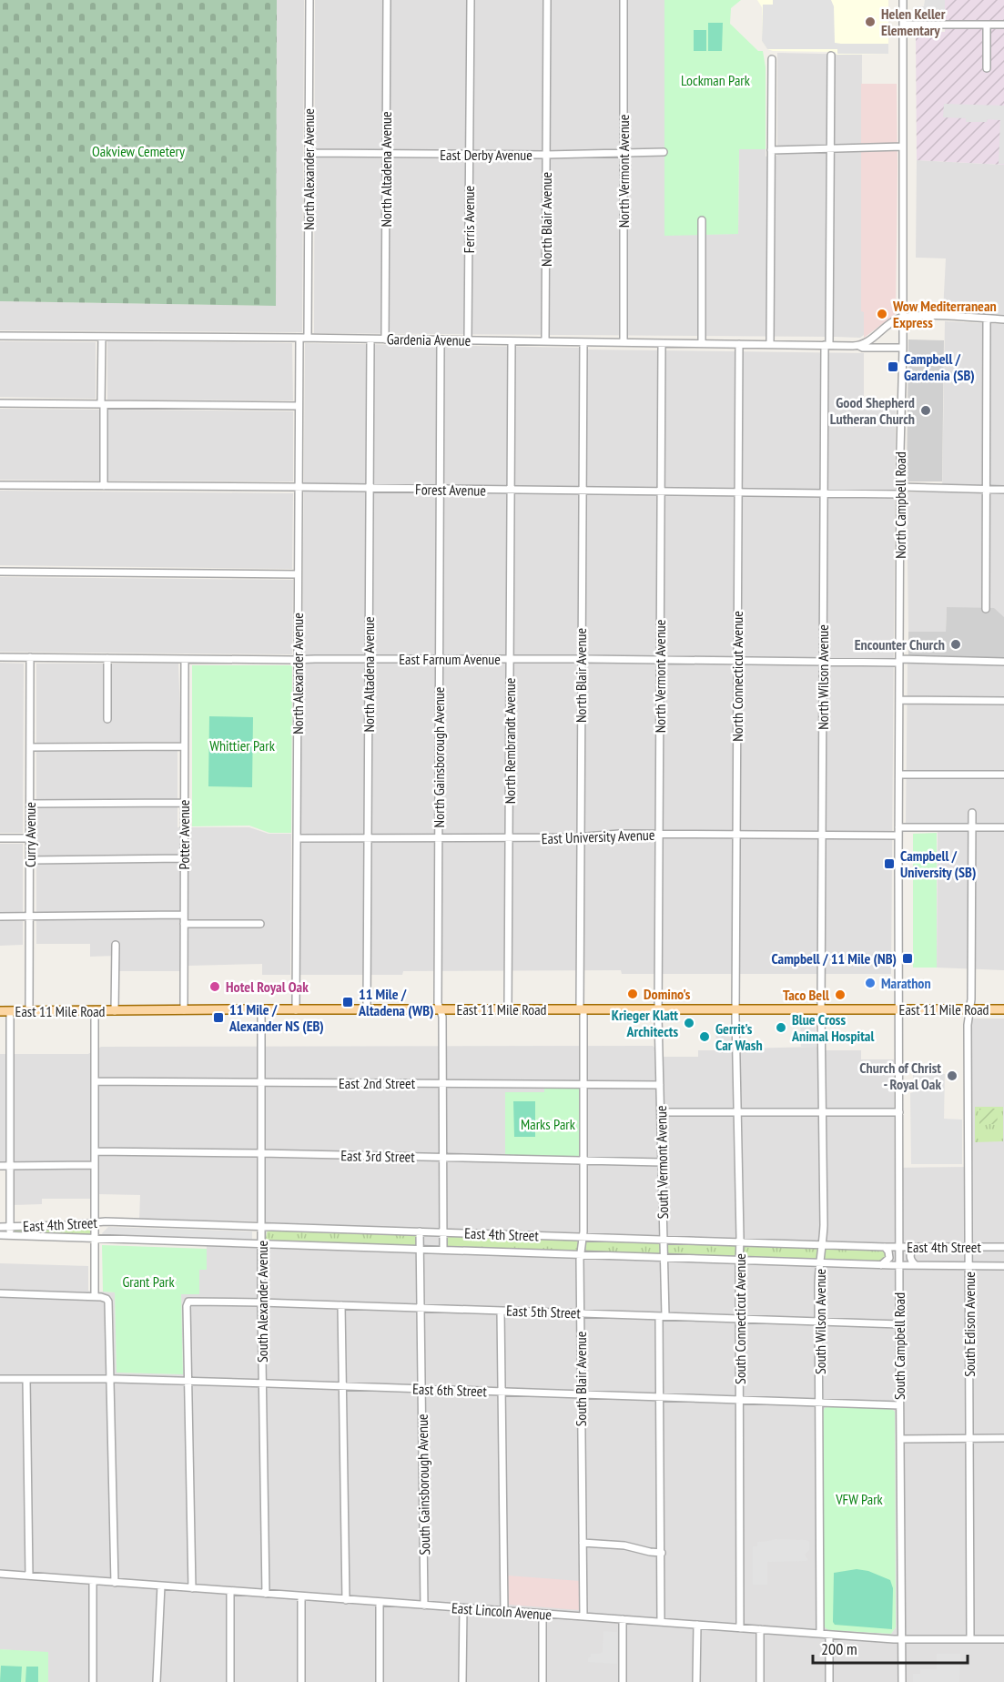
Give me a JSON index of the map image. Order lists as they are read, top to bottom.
{
  "streets": {
    "main road": ["East 11 Mile Road"],
    "street": [
      "East Derby Avenue",
      "North Alexander Avenue",
      "North Altadena Avenue",
      "North Vermont Avenue",
      "Ferris Avenue",
      "North Blair Avenue",
      "Gardenia Avenue",
      "Forest Avenue",
      "North Campbell Road",
      "East Farnum Avenue",
      "North Connecticut Avenue",
      "North Wilson Avenue",
      "North Rembrandt Avenue",
      "North Gainsborough Avenue",
      "Curry Avenue",
      "Potter Avenue",
      "East University Avenue",
      "East 2nd Street",
      "East 3rd Street",
      "South Vermont Avenue",
      "East 4th Street",
      "South Alexander Avenue",
      "East 5th Street",
      "South Connecticut Avenue",
      "South Wilson Avenue",
      "South Edison Avenue",
      "South Campbell Road",
      "South Blair Avenue",
      "East 6th Street",
      "South Gainsborough Avenue",
      "East Lincoln Avenue"
    ]
  },
  "crossings": [
    ["East Derby Avenue", "North Alexander Avenue"],
    ["East Derby Avenue", "North Altadena Avenue"],
    ["East Derby Avenue", "North Vermont Avenue"],
    ["East Derby Avenue", "Ferris Avenue"],
    ["East Derby Avenue", "North Blair Avenue"],
    ["North Alexander Avenue", "Gardenia Avenue"],
    ["North Alexander Avenue", "Forest Avenue"],
    ["North Alexander Avenue", "East Farnum Avenue"],
    ["North Alexander Avenue", "East University Avenue"],
    ["North Alexander Avenue", "East 11 Mile Road"],
    ["North Altadena Avenue", "Gardenia Avenue"],
    ["North Altadena Avenue", "Forest Avenue"],
    ["North Altadena Avenue", "East Farnum Avenue"],
    ["North Altadena Avenue", "East University Avenue"],
    ["North Altadena Avenue", "East 11 Mile Road"],
    ["North Vermont Avenue", "Gardenia Avenue"],
    ["North Vermont Avenue", "Forest Avenue"],
    ["North Vermont Avenue", "East Farnum Avenue"],
    ["North Vermont Avenue", "East University Avenue"],
    ["North Vermont Avenue", "East 11 Mile Road"],
    ["North Vermont Avenue", "South Vermont Avenue"],
    ["Ferris Avenue", "Gardenia Avenue"],
    ["North Blair Avenue", "Gardenia Avenue"],
    ["North Blair Avenue", "Forest Avenue"],
    ["North Blair Avenue", "East Farnum Avenue"],
    ["North Blair Avenue", "East University Avenue"],
    ["North Blair Avenue", "East 11 Mile Road"],
    ["North Blair Avenue", "South Blair Avenue"],
    ["Gardenia Avenue", "North Campbell Road"],
    ["Gardenia Avenue", "North Connecticut Avenue"],
    ["Gardenia Avenue", "North Wilson Avenue"],
    ["Gardenia Avenue", "North Rembrandt Avenue"],
    ["Gardenia Avenue", "North Gainsborough Avenue"],
    ["Forest Avenue", "North Campbell Road"],
    ["Forest Avenue", "North Connecticut Avenue"],
    ["Forest Avenue", "North Wilson Avenue"],
    ["Forest Avenue", "North Rembrandt Avenue"],
    ["Forest Avenue", "North Gainsborough Avenue"],
    ["North Campbell Road", "East Farnum Avenue"],
    ["North Campbell Road", "East University Avenue"],
    ["North Campbell Road", "East 11 Mile Road"],
    ["North Campbell Road", "South Campbell Road"],
    ["East Farnum Avenue", "North Connecticut Avenue"],
    ["East Farnum Avenue", "North Wilson Avenue"],
    ["East Farnum Avenue", "North Rembrandt Avenue"],
    ["East Farnum Avenue", "North Gainsborough Avenue"],
    ["East Farnum Avenue", "Curry Avenue"],
    ["East Farnum Avenue", "Potter Avenue"],
    ["North Connecticut Avenue", "East University Avenue"],
    ["North Connecticut Avenue", "East 11 Mile Road"],
    ["North Connecticut Avenue", "South Connecticut Avenue"],
    ["North Wilson Avenue", "East University Avenue"],
    ["North Wilson Avenue", "East 11 Mile Road"],
    ["North Wilson Avenue", "South Wilson Avenue"],
    ["North Rembrandt Avenue", "East University Avenue"],
    ["North Rembrandt Avenue", "East 11 Mile Road"],
    ["North Gainsborough Avenue", "East University Avenue"],
    ["North Gainsborough Avenue", "East 11 Mile Road"],
    ["Curry Avenue", "East 11 Mile Road"],
    ["Potter Avenue", "East 11 Mile Road"],
    ["East 11 Mile Road", "South Vermont Avenue"],
    ["East 11 Mile Road", "South Alexander Avenue"],
    ["East 11 Mile Road", "South Connecticut Avenue"],
    ["East 11 Mile Road", "South Wilson Avenue"],
    ["East 11 Mile Road", "South Edison Avenue"],
    ["East 11 Mile Road", "South Campbell Road"],
    ["East 11 Mile Road", "South Blair Avenue"],
    ["East 2nd Street", "South Vermont Avenue"],
    ["East 2nd Street", "South Alexander Avenue"],
    ["East 2nd Street", "South Blair Avenue"],
    ["East 3rd Street", "South Vermont Avenue"],
    ["East 3rd Street", "South Alexander Avenue"],
    ["East 3rd Street", "South Blair Avenue"],
    ["South Vermont Avenue", "East 4th Street"],
    ["South Vermont Avenue", "East 5th Street"],
    ["South Vermont Avenue", "East 6th Street"],
    ["South Vermont Avenue", "East Lincoln Avenue"],
    ["East 4th Street", "South Alexander Avenue"],
    ["East 4th Street", "South Connecticut Avenue"],
    ["East 4th Street", "South Wilson Avenue"],
    ["East 4th Street", "South Edison Avenue"],
    ["East 4th Street", "South Campbell Road"],
    ["East 4th Street", "South Blair Avenue"],
    ["East 4th Street", "South Gainsborough Avenue"],
    ["South Alexander Avenue", "East 5th Street"],
    ["South Alexander Avenue", "East 6th Street"],
    ["South Alexander Avenue", "East Lincoln Avenue"],
    ["East 5th Street", "South Connecticut Avenue"],
    ["East 5th Street", "South Wilson Avenue"],
    ["East 5th Street", "South Campbell Road"],
    ["East 5th Street", "South Blair Avenue"],
    ["East 5th Street", "East 6th Street"],
    ["East 5th Street", "South Gainsborough Avenue"],
    ["South Connecticut Avenue", "East 6th Street"],
    ["South Connecticut Avenue", "East Lincoln Avenue"],
    ["South Wilson Avenue", "East 6th Street"],
    ["South Wilson Avenue", "East Lincoln Avenue"],
    ["South Edison Avenue", "East Lincoln Avenue"],
    ["South Campbell Road", "East 6th Street"],
    ["South Campbell Road", "East Lincoln Avenue"],
    ["South Blair Avenue", "East 6th Street"],
    ["South Blair Avenue", "East Lincoln Avenue"],
    ["East 6th Street", "South Gainsborough Avenue"],
    ["South Gainsborough Avenue", "East Lincoln Avenue"]
  ],
  "parks": [
    "Lockman Park",
    "Oakview Cemetery",
    "Whittier Park",
    "Marks Park",
    "Grant Park",
    "VFW Park"
  ],
  "places": {
    "other": [
      "Helen Keller Elementary",
      "Wow Mediterranean Express",
      "Good Shepherd Lutheran Church",
      "Encounter Church",
      "Marathon",
      "Hotel Royal Oak",
      "Domino's",
      "Taco Bell",
      "Krieger Klatt Architects",
      "Blue Cross Animal Hospital",
      "Gerrit's Car Wash",
      "Church of Christ - Royal Oak"
    ],
    "transit": [
      "Campbell / Gardenia (SB)",
      "Campbell / University (SB)",
      "Campbell / 11 Mile (NB)",
      "11 Mile / Altadena (WB)",
      "11 Mile / Alexander NS (EB)"
    ]
  },
  "scale_bar": "200 m"
}
